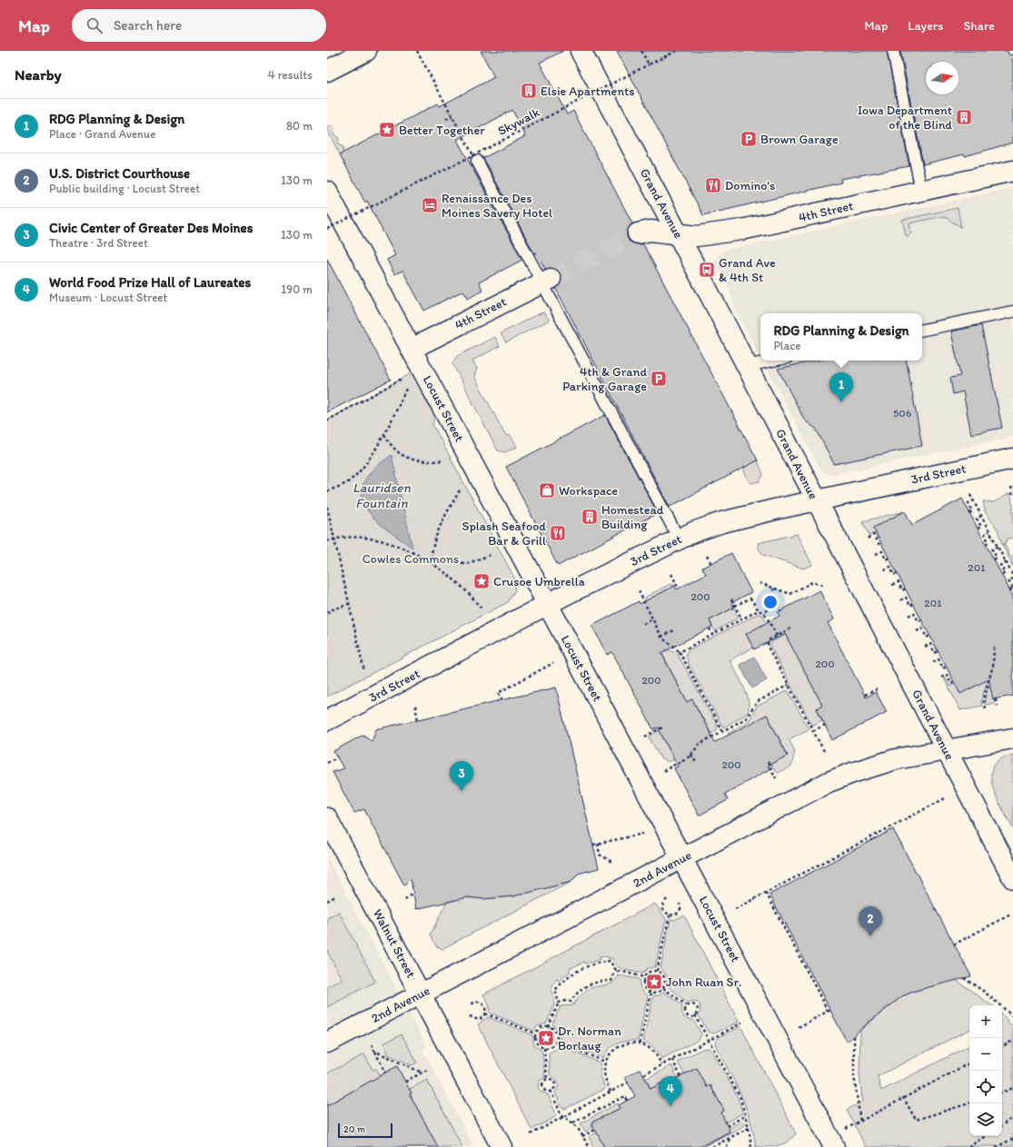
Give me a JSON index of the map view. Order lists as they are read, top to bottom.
{
  "streets": {
    "main road": [
      "Grand Avenue",
      "4th Street",
      "Locust Street",
      "3rd Street",
      "2nd Avenue",
      "Walnut Street"
    ],
    "path": ["Skywalk"]
  },
  "crossings": [
    ["Grand Avenue", "4th Street"],
    ["Grand Avenue", "3rd Street"],
    ["Grand Avenue", "2nd Avenue"],
    ["4th Street", "Locust Street"],
    ["Locust Street", "3rd Street"],
    ["Locust Street", "2nd Avenue"],
    ["2nd Avenue", "Walnut Street"]
  ],
  "water": ["Lauridsen Fountain"],
  "parks": ["Cowles Commons"],
  "places": {
    "building": ["Elsie Apartments", "Iowa Department of the Blind", "Homestead Building"],
    "place": [
      "Better Together",
      "Crusoe Umbrella",
      "John Ruan Sr.",
      "Dr. Norman Borlaug"
    ],
    "parking": ["Brown Garage", "4th & Grand Parking Garage"],
    "restaurant": ["Domino's", "Splash Seafood Bar & Grill"],
    "hotel": ["Renaissance Des Moines Savery Hotel"],
    "bus stop": ["Grand Ave & 4th St"],
    "shop": ["Workspace"]
  },
  "house_numbers": [
    "506",
    "201",
    "200",
    "201",
    "200",
    "200",
    "200"
  ],
  "scale_bar": "20 m",
  "north": "right",
  "page": {
    "header": "Map",
    "search": "Search here",
    "nav": ["Map", "Layers", "Share"],
    "heading": ["Nearby", "4 results"],
    "list": [
      {
        "mark": "1",
        "name": "RDG Planning & Design",
        "note": "Place · Grand Avenue",
        "value": "80 m"
      },
      {
        "mark": "2",
        "name": "U.S. District Courthouse",
        "note": "Public building · Locust Street",
        "value": "130 m"
      },
      {
        "mark": "3",
        "name": "Civic Center of Greater Des Moines",
        "note": "Theatre · 3rd Street",
        "value": "130 m"
      },
      {
        "mark": "4",
        "name": "World Food Prize Hall of Laureates",
        "note": "Museum · Locust Street",
        "value": "190 m"
      }
    ],
    "popup": ["RDG Planning & Design", "Place"],
    "pins": [
      "1",
      "3",
      "2",
      "4"
    ],
    "map_buttons": ["+", "−"],
    "scale": "20 m"
  }
}
